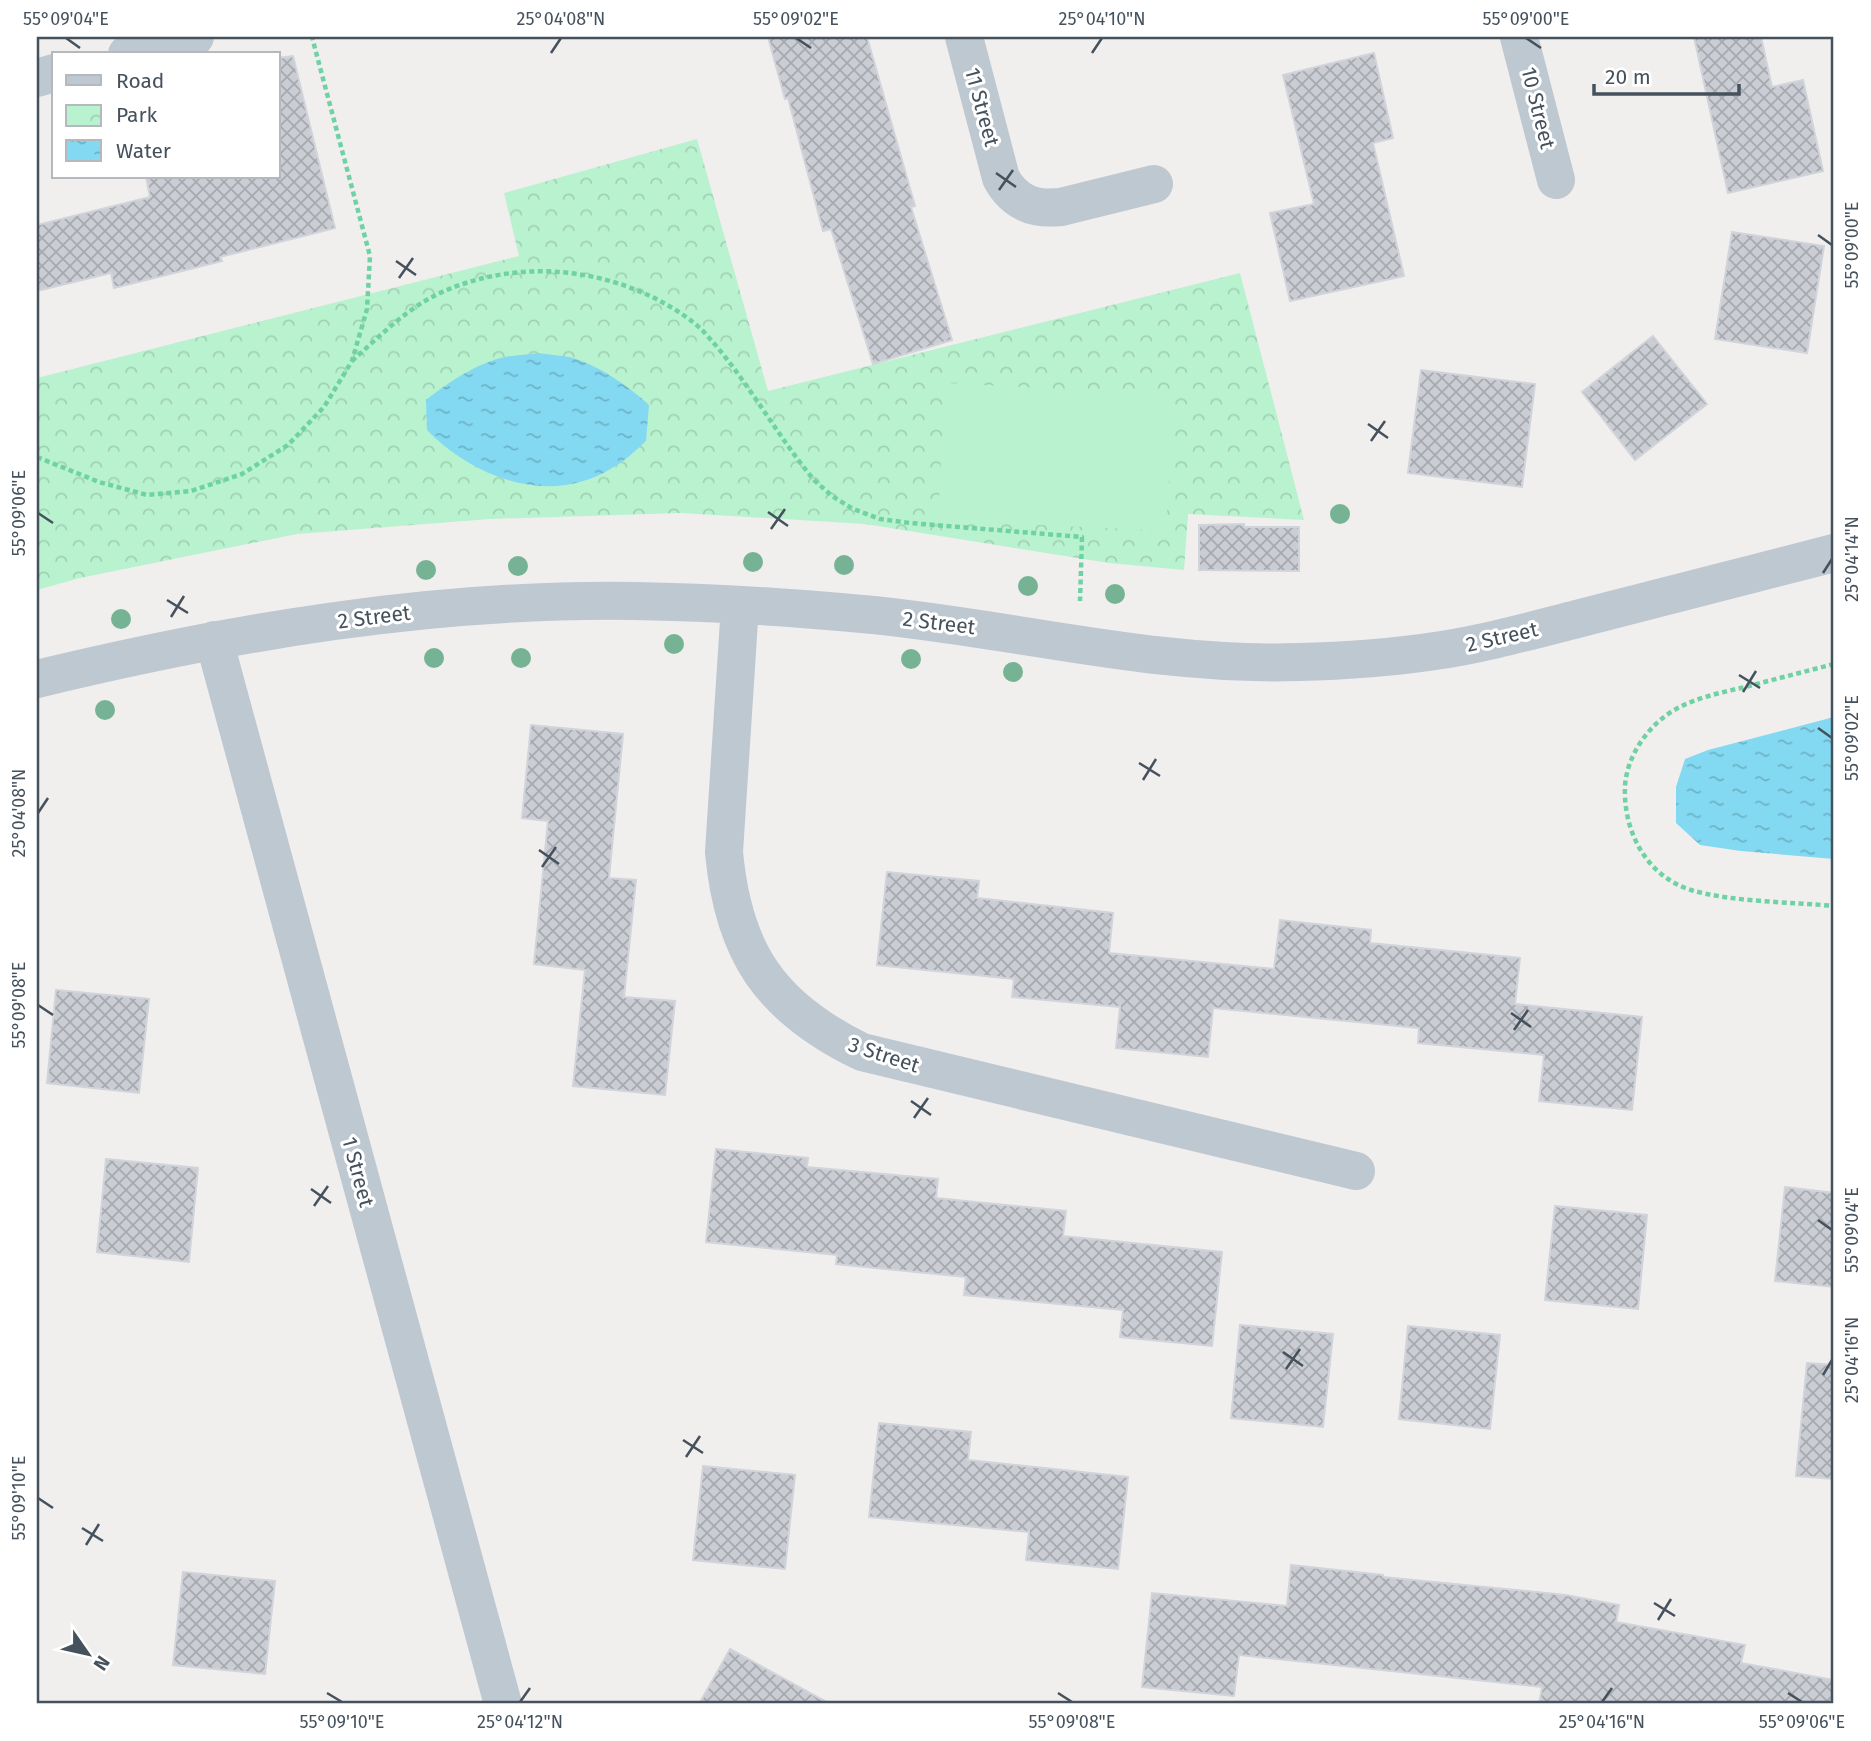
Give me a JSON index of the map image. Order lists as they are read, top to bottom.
{
  "streets": {
    "street": [
      "11 Street",
      "10 Street",
      "2 Street",
      "3 Street",
      "1 Street"
    ]
  },
  "crossings": [
    ["2 Street", "3 Street"],
    ["2 Street", "1 Street"]
  ],
  "legend": ["Road", "Park", "Water"],
  "scale_bar": "20 m",
  "north": "bottom right",
  "coordinates": [
    "55°09'04\"E",
    "25°04'08\"N",
    "55°09'02\"E",
    "25°04'10\"N",
    "55°09'00\"E",
    "55°09'06\"E",
    "25°04'14\"N",
    "55°09'08\"E",
    "25°04'16\"N",
    "55°09'10\"E",
    "25°04'12\"N"
  ]
}
